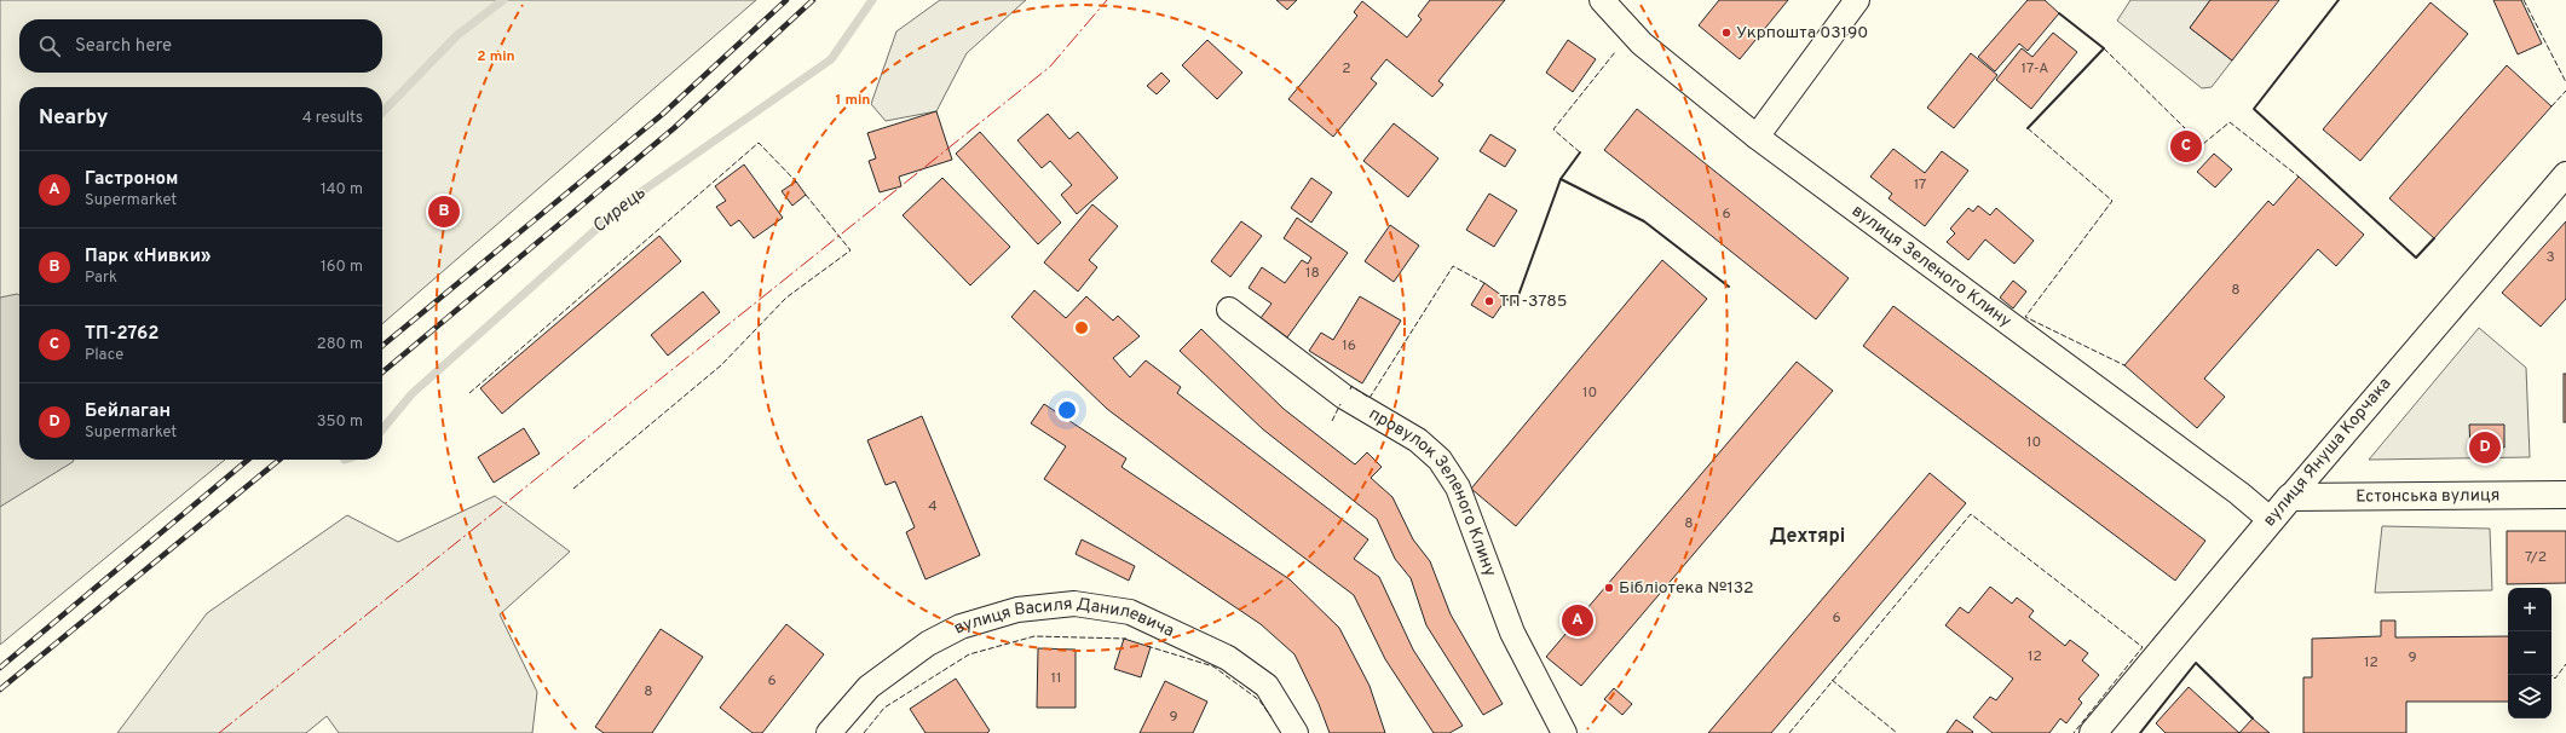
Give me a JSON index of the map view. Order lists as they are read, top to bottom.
{
  "streets": {
    "street": [
      "вулиця Зеленого Клину",
      "вулиця Януша Корчака",
      "провулок Зеленого Клину",
      "Естонська вулиця",
      "вулиця Василя Данилевича"
    ]
  },
  "crossings": [
    ["вулиця Зеленого Клину", "вулиця Януша Корчака"],
    ["вулиця Януша Корчака", "Естонська вулиця"]
  ],
  "districts": ["Дехтярі"],
  "water": ["Сирець"],
  "places": ["Укрпошта 03190", "ТП-3785", "Бібліотека №132"],
  "house_numbers": [
    "2",
    "17-А",
    "17",
    "6",
    "3",
    "18",
    "8",
    "16",
    "10",
    "10",
    "4",
    "8",
    "7/2",
    "6",
    "12",
    "9",
    "12",
    "11",
    "6",
    "8",
    "9"
  ],
  "page": {
    "search": "Search here",
    "heading": ["Nearby", "4 results"],
    "pins": [
      "C",
      "B",
      "D",
      "A"
    ],
    "list": [
      {
        "mark": "A",
        "name": "Гастроном",
        "note": "Supermarket",
        "value": "140 m"
      },
      {
        "mark": "B",
        "name": "Парк «Нивки»",
        "note": "Park",
        "value": "160 m"
      },
      {
        "mark": "C",
        "name": "ТП-2762",
        "note": "Place",
        "value": "280 m"
      },
      {
        "mark": "D",
        "name": "Бейлаган",
        "note": "Supermarket",
        "value": "350 m"
      }
    ],
    "map_buttons": ["+", "−"]
  },
  "rings": ["2 min", "1 min"]
}
